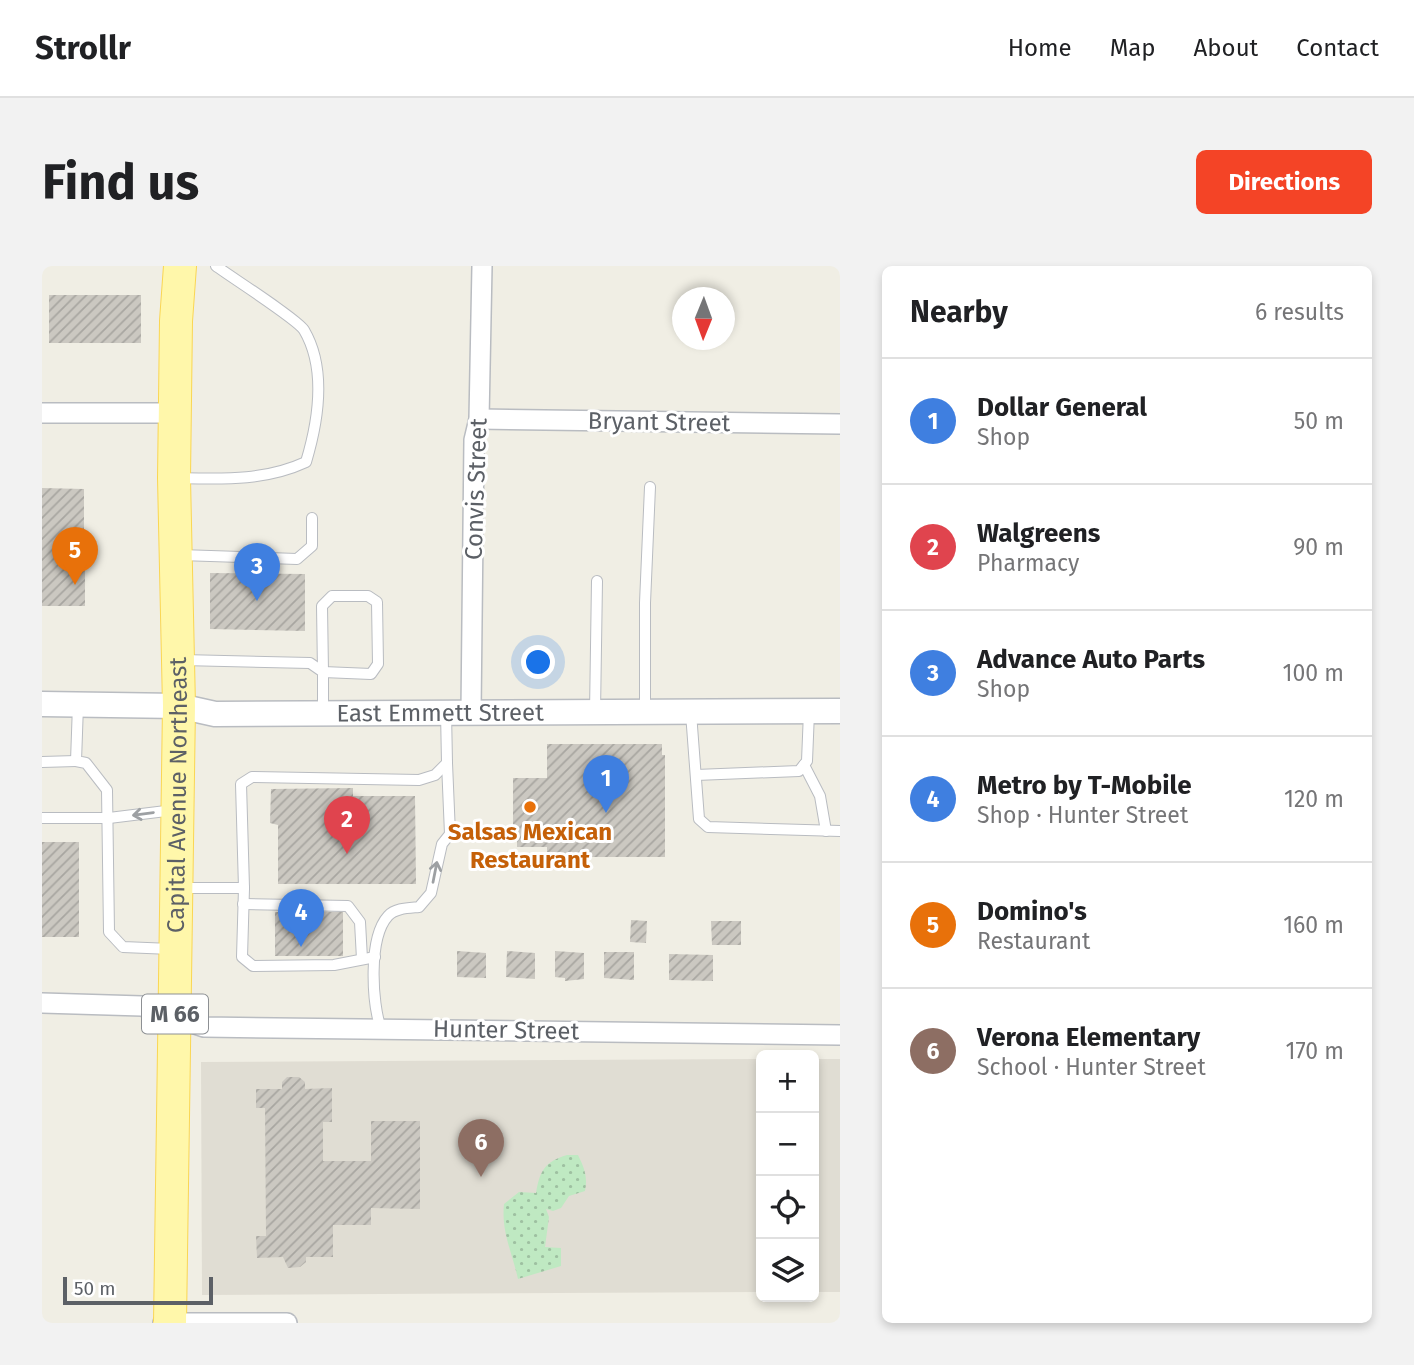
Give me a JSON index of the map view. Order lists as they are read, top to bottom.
{
  "streets": {
    "main road": ["Capital Avenue Northeast", "M 66"],
    "street": [
      "Bryant Street",
      "Convis Street",
      "East Emmett Street",
      "Hunter Street"
    ]
  },
  "crossings": [
    ["Bryant Street", "Convis Street"],
    ["Convis Street", "East Emmett Street"],
    ["East Emmett Street", "Capital Avenue Northeast"],
    ["Capital Avenue Northeast", "Hunter Street"]
  ],
  "places": ["Salsas Mexican Restaurant"],
  "scale_bar": "50 m",
  "north": "bottom",
  "page": {
    "header": "Strollr",
    "nav": [
      "Home",
      "Map",
      "About",
      "Contact"
    ],
    "buttons": "Directions",
    "title": "Find us",
    "heading": ["Nearby", "6 results"],
    "list": [
      {
        "mark": "1",
        "name": "Dollar General",
        "note": "Shop",
        "value": "50 m"
      },
      {
        "mark": "2",
        "name": "Walgreens",
        "note": "Pharmacy",
        "value": "90 m"
      },
      {
        "mark": "3",
        "name": "Advance Auto Parts",
        "note": "Shop",
        "value": "100 m"
      },
      {
        "mark": "4",
        "name": "Metro by T-Mobile",
        "note": "Shop · Hunter Street",
        "value": "120 m"
      },
      {
        "mark": "5",
        "name": "Domino's",
        "note": "Restaurant",
        "value": "160 m"
      },
      {
        "mark": "6",
        "name": "Verona Elementary",
        "note": "School · Hunter Street",
        "value": "170 m"
      }
    ],
    "pins": [
      "5",
      "3",
      "1",
      "2",
      "4",
      "6"
    ],
    "map_buttons": ["+", "−"],
    "scale": "50 m"
  }
}
